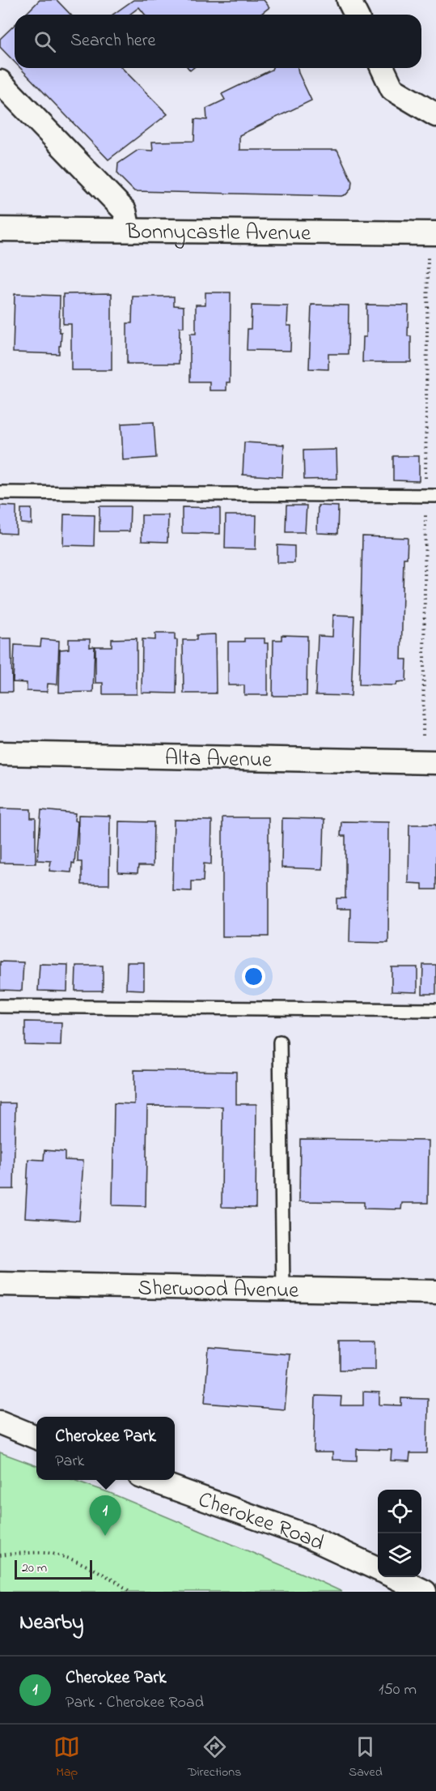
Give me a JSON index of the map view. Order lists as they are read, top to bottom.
{
  "streets": {
    "street": [
      "Bonnycastle Avenue",
      "Alta Avenue",
      "Sherwood Avenue",
      "Cherokee Road"
    ]
  },
  "scale_bar": "20 m",
  "page": {
    "search": "Search here",
    "popup": ["Cherokee Park", "Park"],
    "pins": "1",
    "scale": "20 m",
    "heading": "Nearby",
    "list": [
      {
        "mark": "1",
        "name": "Cherokee Park",
        "note": "Park · Cherokee Road",
        "value": "150 m"
      }
    ],
    "nav": ["Map", "Directions", "Saved"]
  }
}
